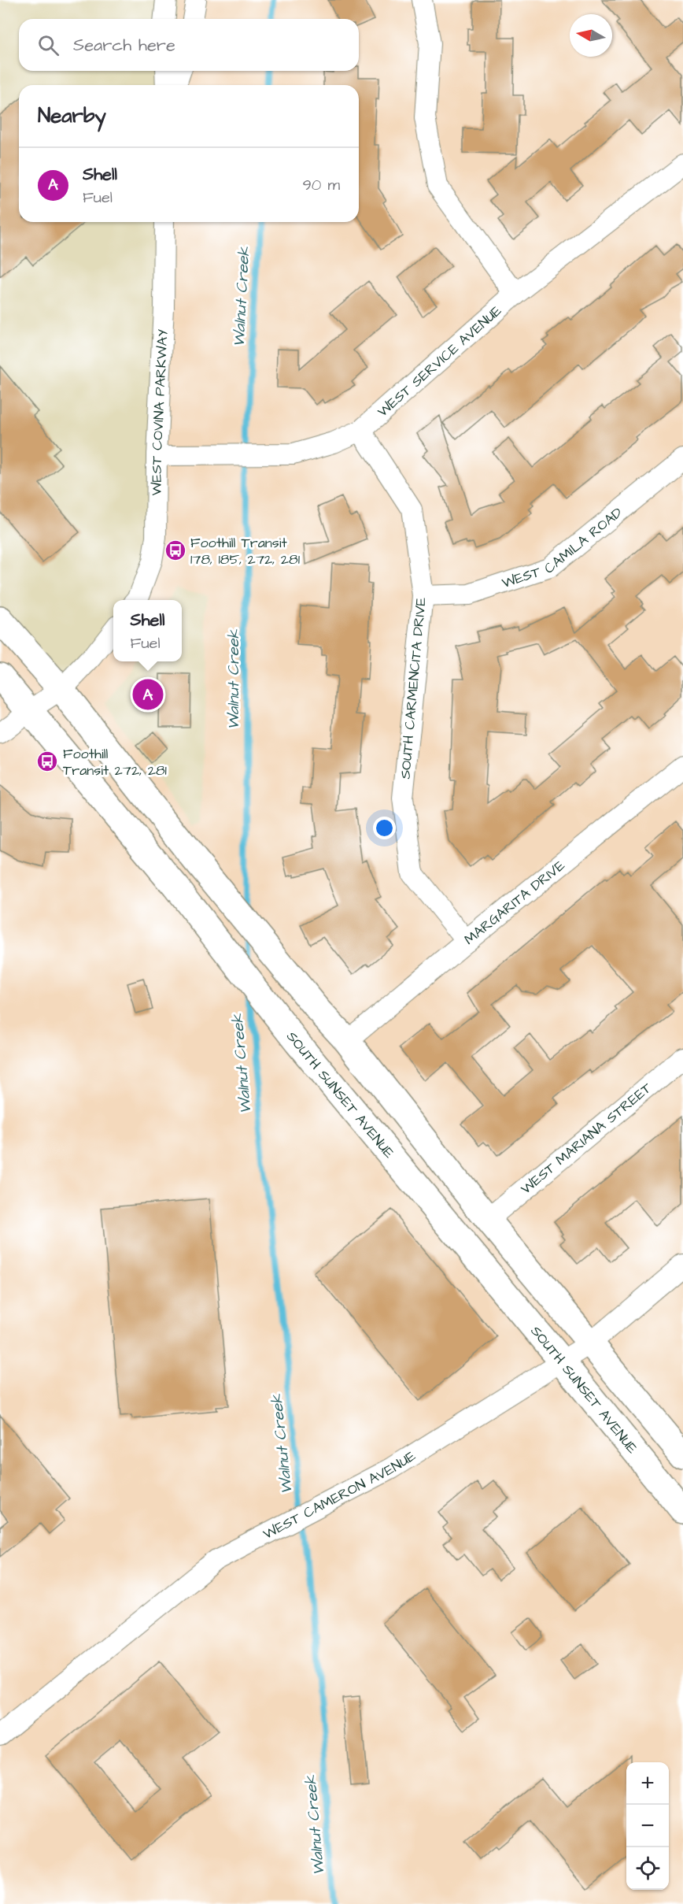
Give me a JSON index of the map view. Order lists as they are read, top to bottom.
{
  "streets": {
    "main road": ["SOUTH SUNSET AVENUE"],
    "street": [
      "WEST SERVICE AVENUE",
      "WEST COVINA PARKWAY",
      "WEST CAMILA ROAD",
      "SOUTH CARMENCITA DRIVE",
      "MARGARITA DRIVE",
      "WEST MARIANA STREET",
      "WEST CAMERON AVENUE"
    ]
  },
  "crossings": [
    ["WEST SERVICE AVENUE", "WEST COVINA PARKWAY"],
    ["WEST SERVICE AVENUE", "SOUTH CARMENCITA DRIVE"],
    ["WEST CAMILA ROAD", "SOUTH CARMENCITA DRIVE"],
    ["SOUTH CARMENCITA DRIVE", "MARGARITA DRIVE"],
    ["SOUTH SUNSET AVENUE", "WEST CAMERON AVENUE"]
  ],
  "water": ["Walnut Creek"],
  "places": {
    "bus stop": ["Foothill Transit 178, 185, 272, 281", "Foothill Transit 272, 281"]
  },
  "north": "left",
  "page": {
    "search": "Search here",
    "heading": "Nearby",
    "list": [
      {
        "mark": "A",
        "name": "Shell",
        "note": "Fuel",
        "value": "90 m"
      }
    ],
    "popup": ["Shell", "Fuel"],
    "pins": "A",
    "map_buttons": ["+", "−"]
  }
}
